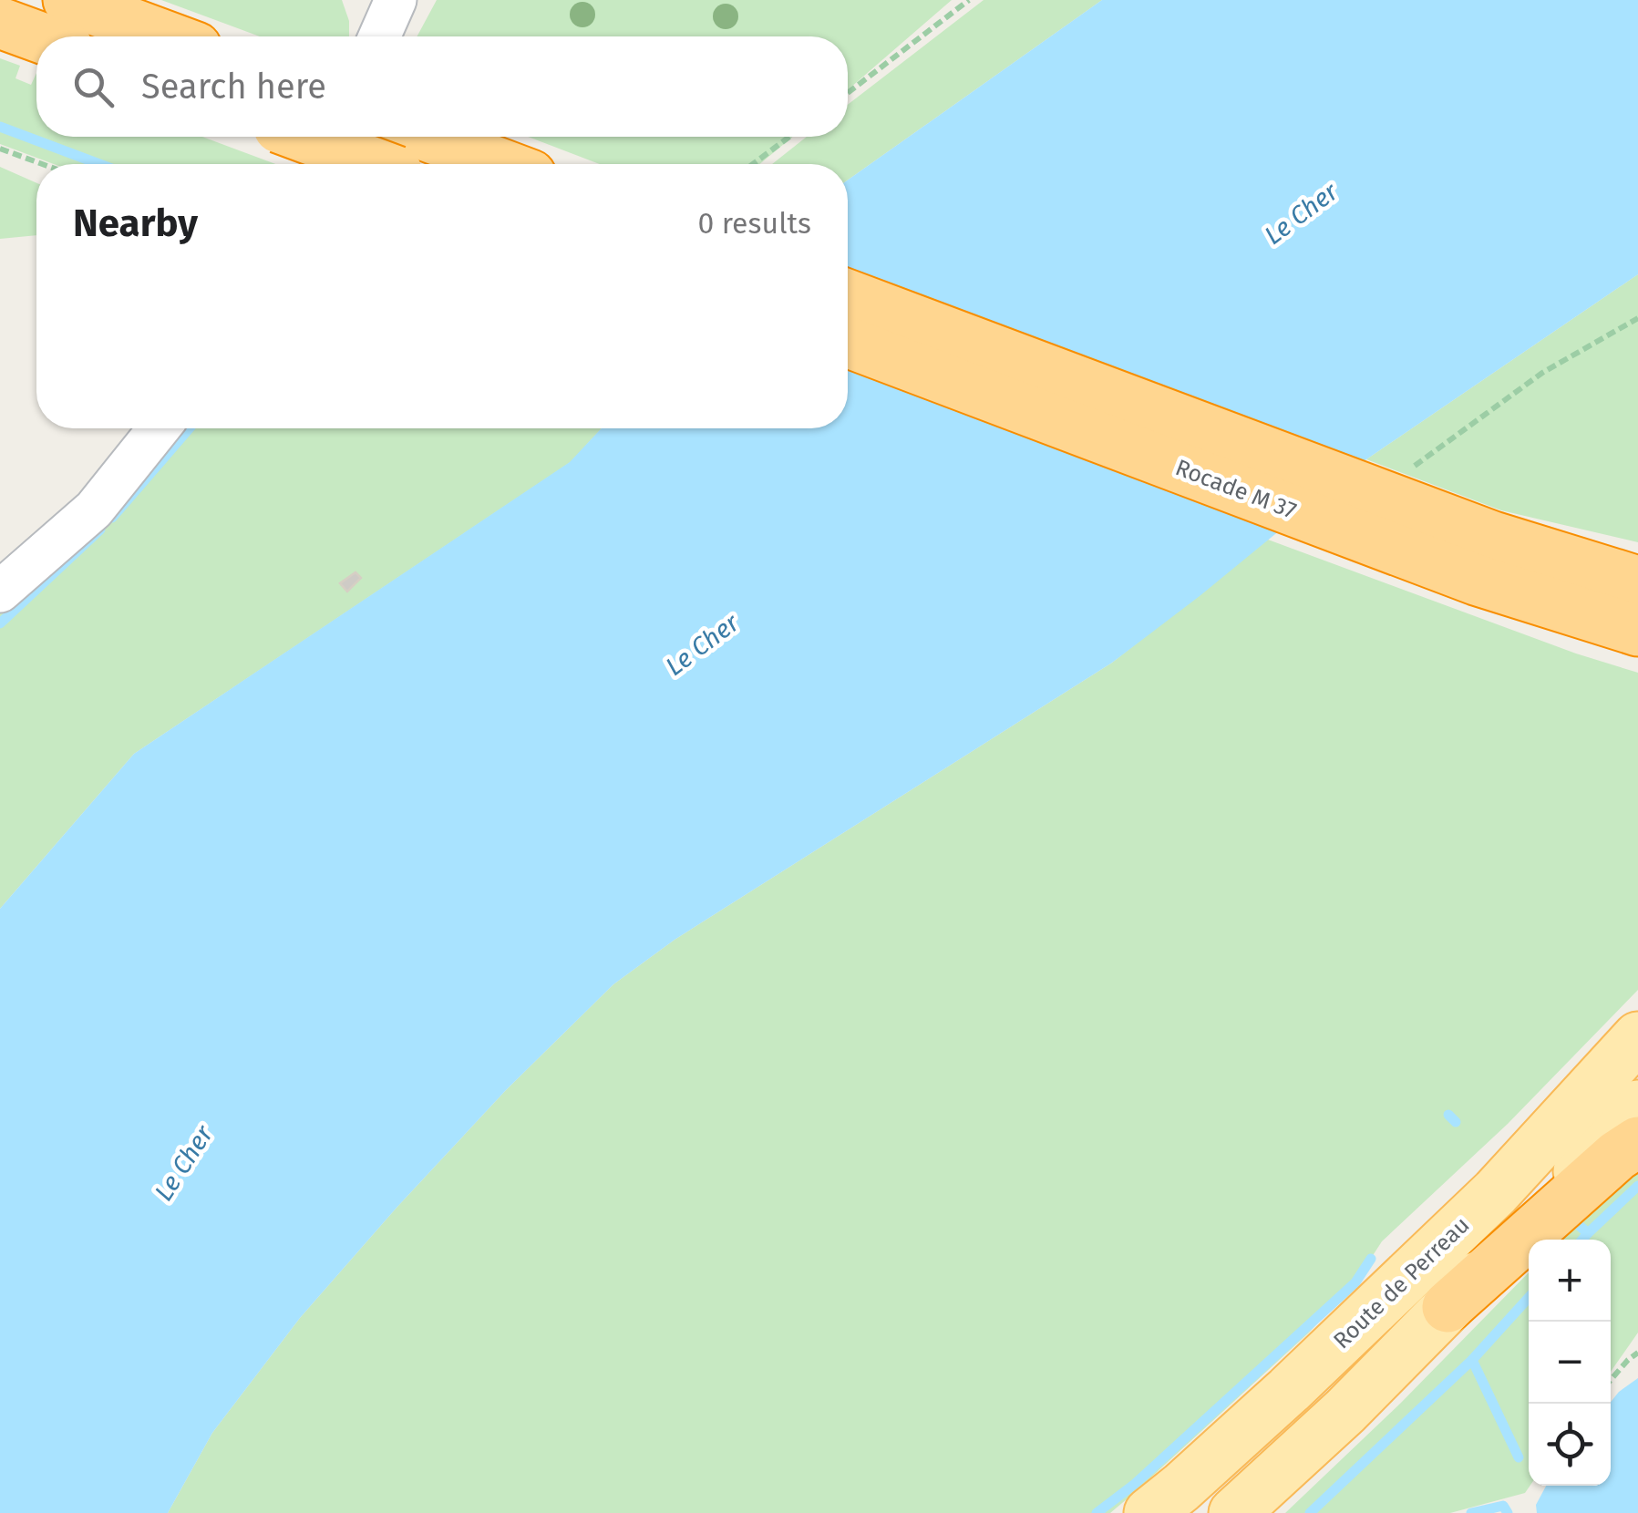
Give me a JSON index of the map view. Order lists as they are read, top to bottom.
{
  "streets": {
    "highway": ["Rocade M 37"],
    "main road": ["Route de Perreau"]
  },
  "water": ["Le Cher"],
  "page": {
    "search": "Search here",
    "heading": ["Nearby", "0 results"],
    "map_buttons": ["+", "−"]
  }
}
